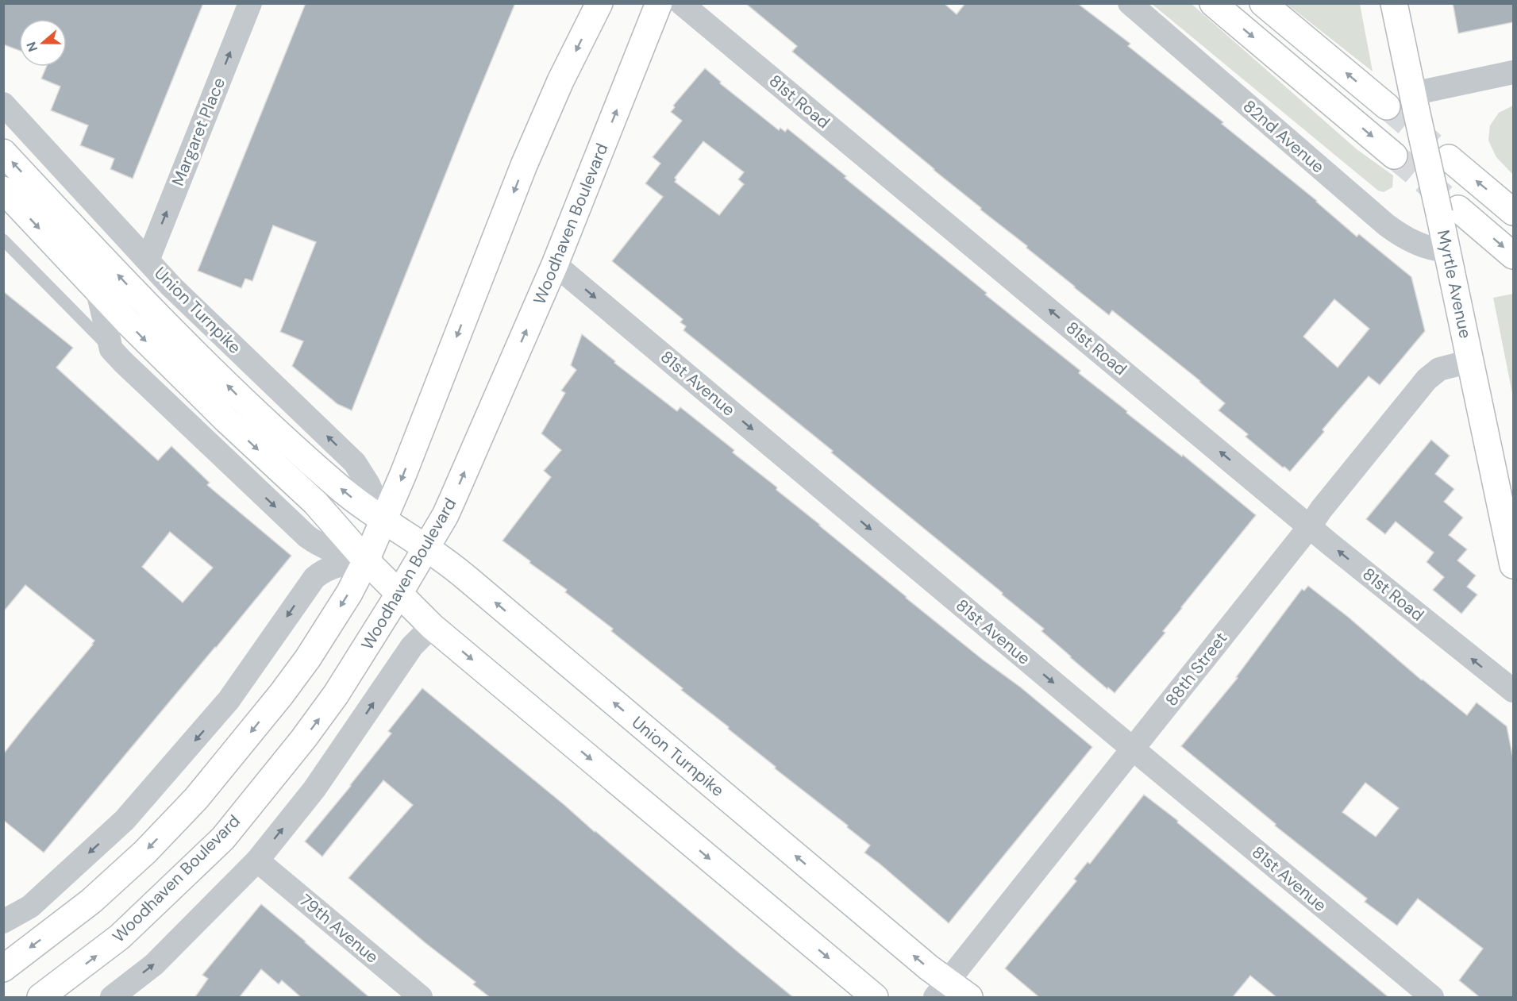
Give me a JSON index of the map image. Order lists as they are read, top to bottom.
{
  "streets": {
    "main road": ["Woodhaven Boulevard", "Myrtle Avenue", "Union Turnpike"],
    "street": [
      "81st Road",
      "Margaret Place",
      "82nd Avenue",
      "81st Avenue",
      "88th Street",
      "79th Avenue"
    ]
  },
  "crossings": [
    ["81st Road", "88th Street"],
    ["Margaret Place", "Union Turnpike"],
    ["82nd Avenue", "Myrtle Avenue"],
    ["Woodhaven Boulevard", "Union Turnpike"],
    ["Woodhaven Boulevard", "81st Avenue"],
    ["Myrtle Avenue", "88th Street"],
    ["Union Turnpike", "88th Street"],
    ["81st Avenue", "88th Street"]
  ],
  "one_way": ["81st Road", "Margaret Place", "81st Avenue"],
  "north": "left"
}
